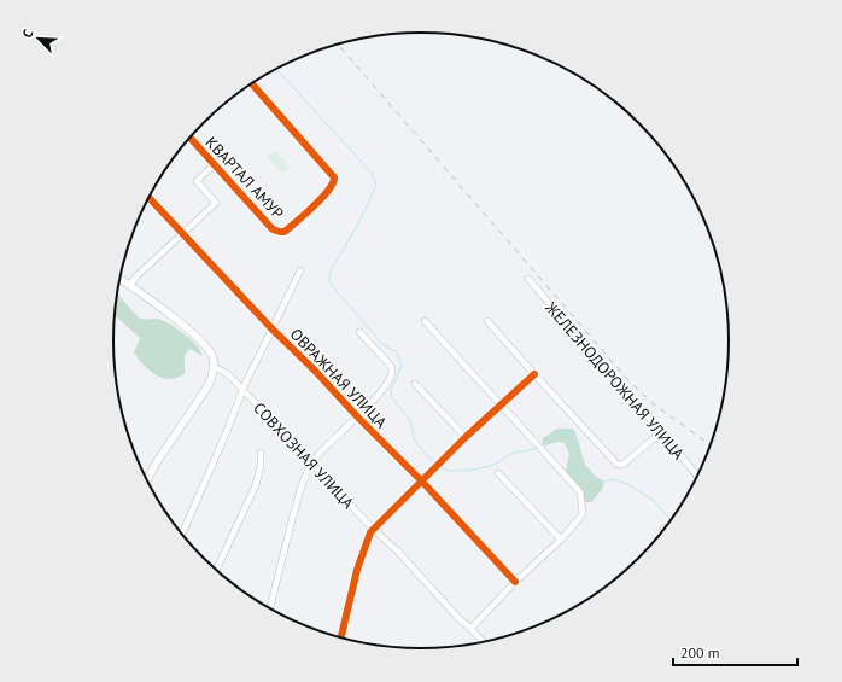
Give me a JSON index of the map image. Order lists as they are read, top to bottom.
{
  "streets": {
    "street": [
      "КВАРТАЛ АМУР",
      "ОВРАЖНАЯ УЛИЦА",
      "ЖЕЛЕЗНОДОРОЖНАЯ УЛИЦА",
      "СОВХОЗНАЯ УЛИЦА"
    ]
  },
  "scale_bar": "200 m",
  "north": "top left"
}
